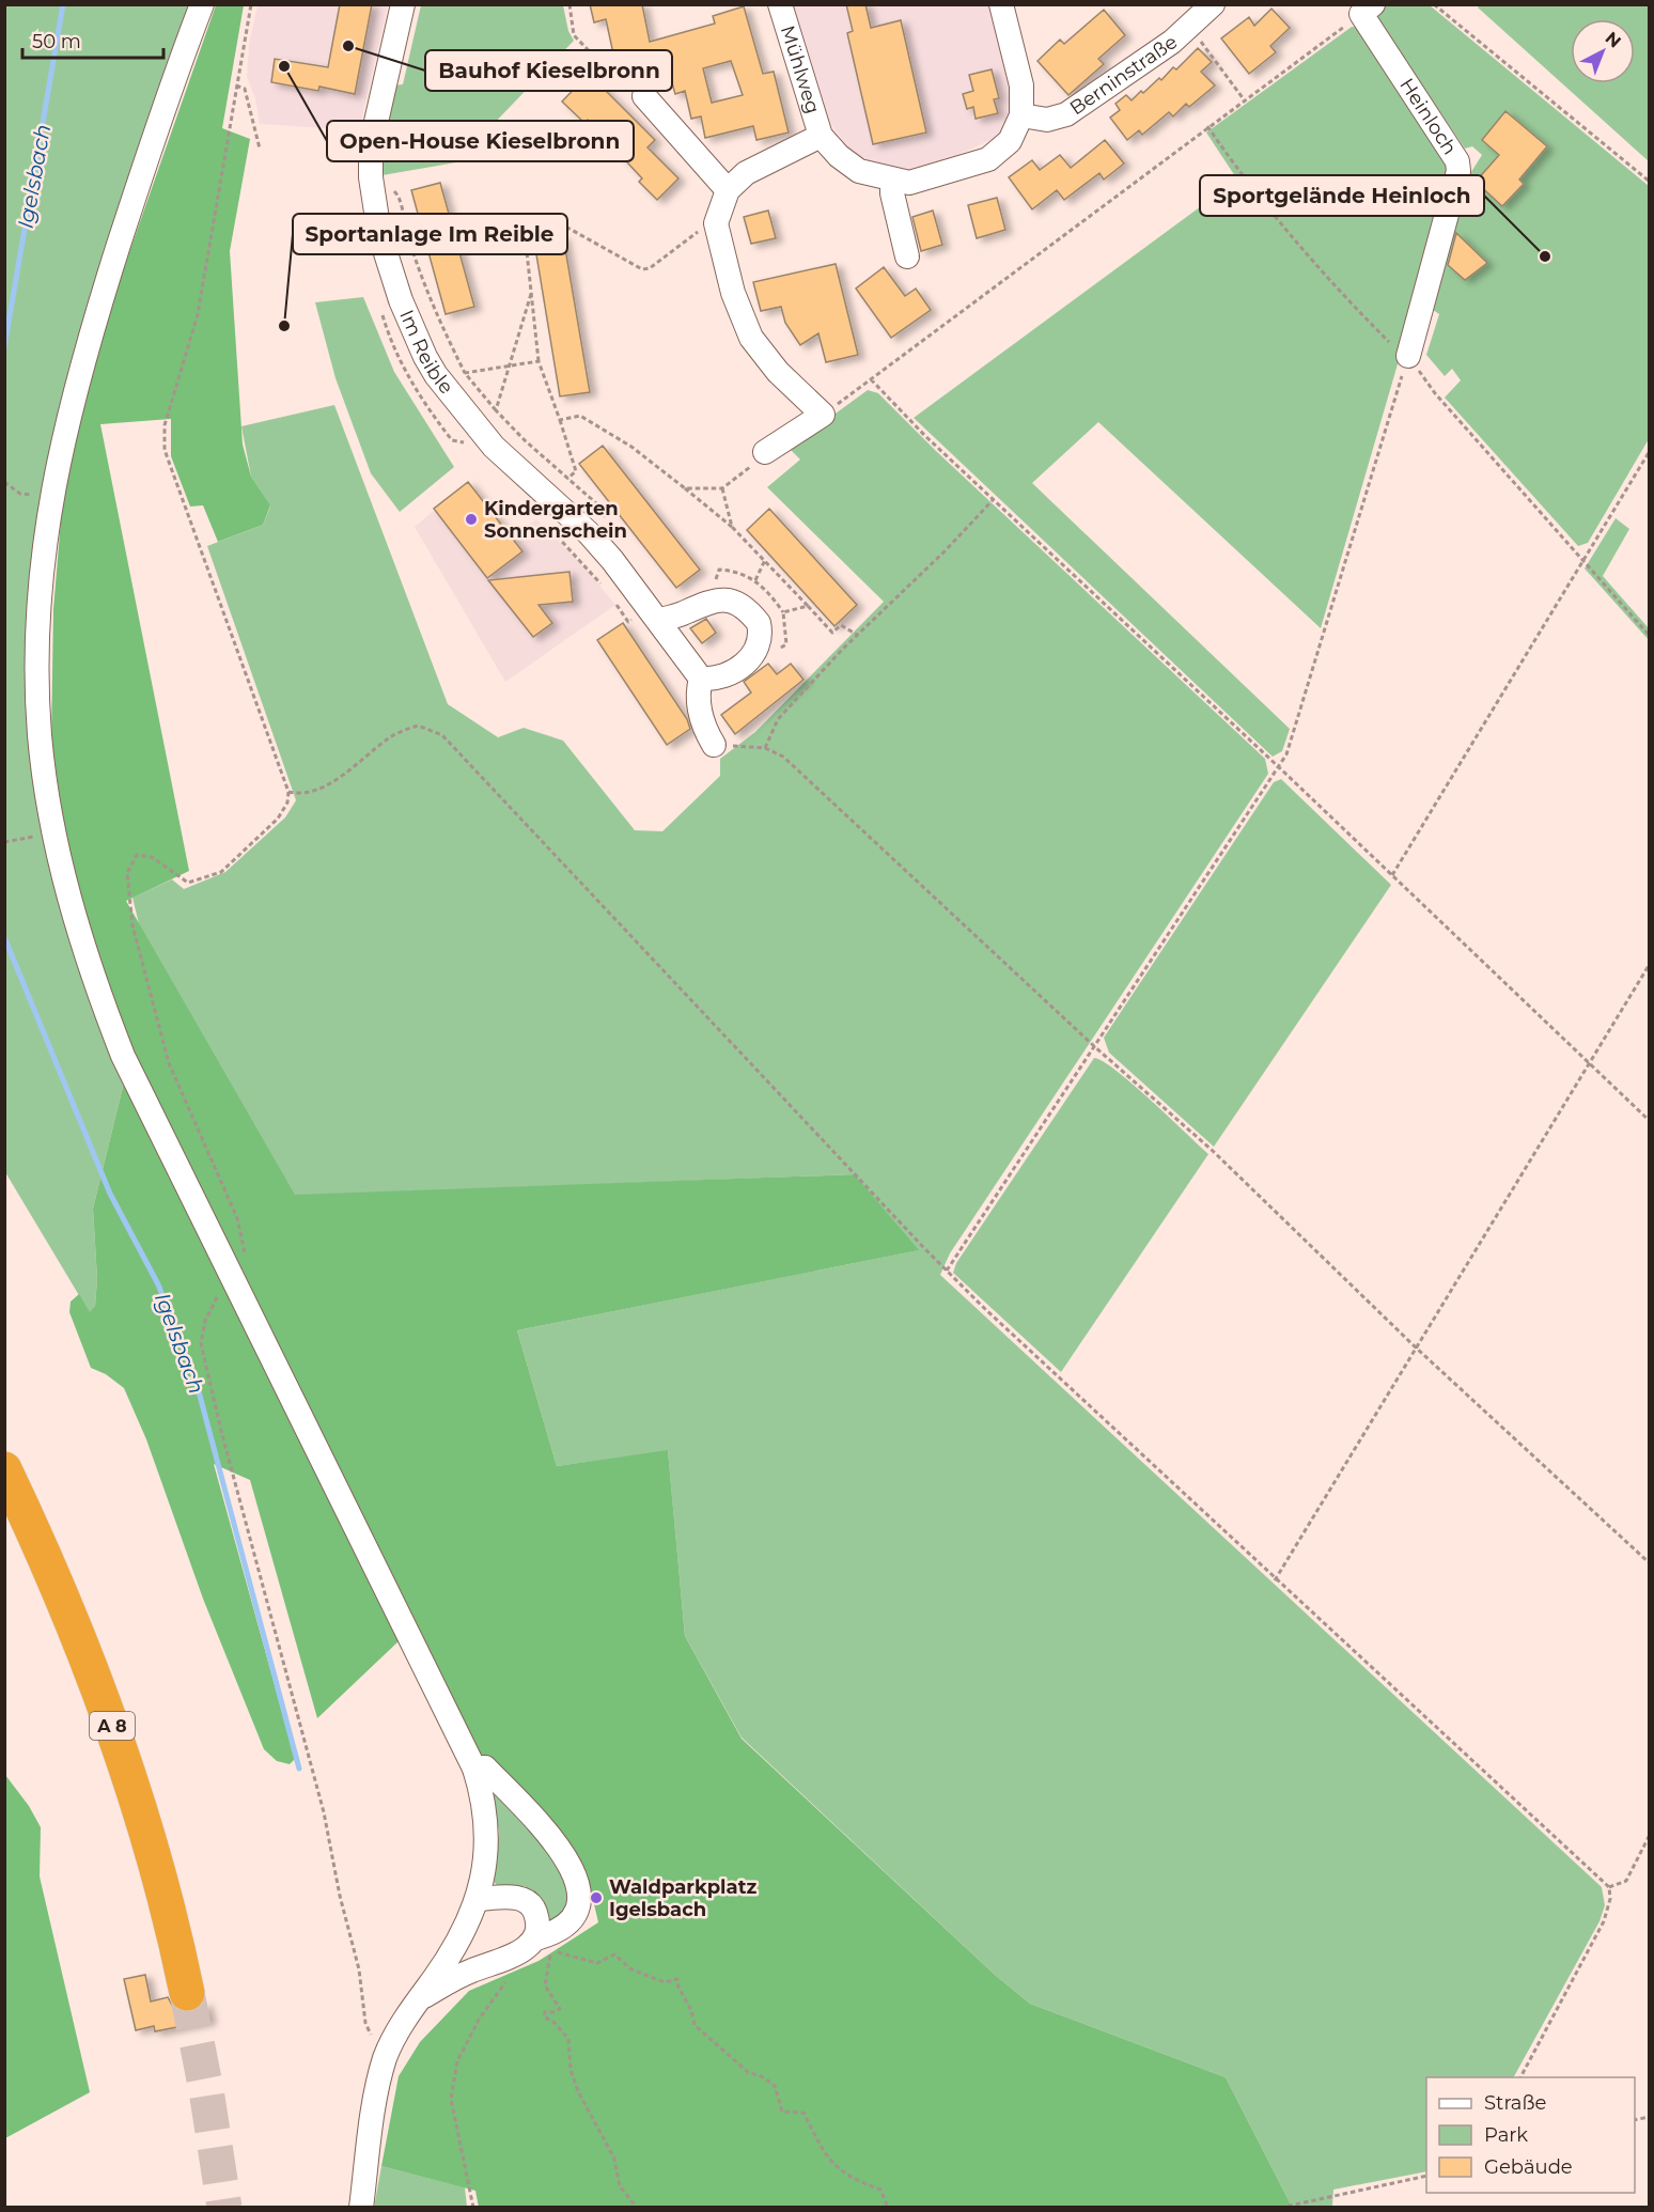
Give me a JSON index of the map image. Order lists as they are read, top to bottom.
{
  "streets": {
    "highway": ["A 8"],
    "street": [
      "Mühlweg",
      "Berninstraße",
      "Heinloch",
      "Im Reible"
    ]
  },
  "water": ["Igelsbach"],
  "places": [
    "Bauhof Kieselbronn",
    "Open-House Kieselbronn",
    "Sportgelände Heinloch",
    "Sportanlage Im Reible",
    "Kindergarten Sonnenschein",
    "Waldparkplatz Igelsbach"
  ],
  "legend": ["Straße", "Park", "Gebäude"],
  "scale_bar": "50 m",
  "north": "top right"
}
